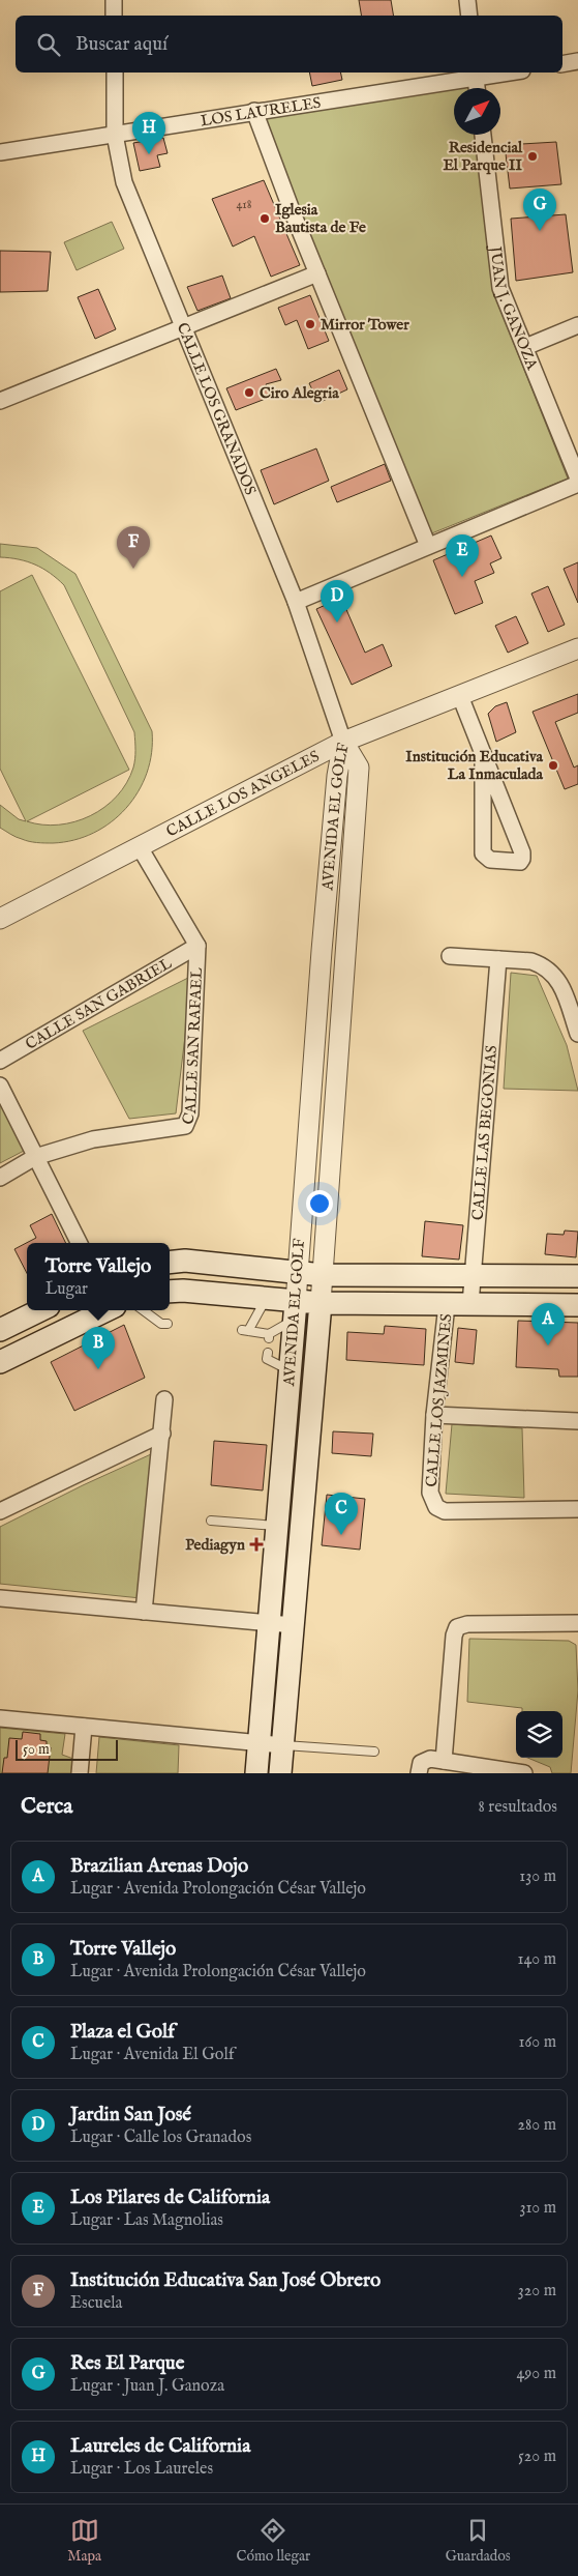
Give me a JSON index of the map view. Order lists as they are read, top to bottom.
{
  "streets": {
    "main road": ["AVENIDA EL GOLF"],
    "street": [
      "LOS LAURELES",
      "JUAN J. GANOZA",
      "CALLE LOS GRANADOS",
      "CALLE LOS ANGELES",
      "CALLE SAN GABRIEL",
      "CALLE SAN RAFAEL",
      "CALLE LAS BEGONIAS",
      "CALLE LOS JAZMINES"
    ]
  },
  "crossings": [
    ["LOS LAURELES", "CALLE LOS GRANADOS"],
    ["CALLE LOS GRANADOS", "CALLE LOS ANGELES"],
    ["CALLE LOS GRANADOS", "AVENIDA EL GOLF"],
    ["CALLE LOS ANGELES", "AVENIDA EL GOLF"],
    ["CALLE LOS ANGELES", "CALLE SAN RAFAEL"],
    ["CALLE SAN GABRIEL", "CALLE SAN RAFAEL"]
  ],
  "places": {
    "other": [
      "Residencial El Parque II",
      "Iglesia Bautista de Fe",
      "Mirror Tower",
      "Ciro Alegria",
      "Institución Educativa La Inmaculada"
    ],
    "health": ["Pediagyn"]
  },
  "house_numbers": ["418"],
  "scale_bar": "50 m",
  "north": "top right",
  "page": {
    "search": "Buscar aquí",
    "pins": [
      "H",
      "G",
      "F",
      "E",
      "D",
      "A",
      "B",
      "C"
    ],
    "popup": ["Torre Vallejo", "Lugar"],
    "scale": "50 m",
    "heading": ["Cerca", "8 resultados"],
    "list": [
      {
        "mark": "A",
        "name": "Brazilian Arenas Dojo",
        "note": "Lugar · Avenida Prolongación César Vallejo",
        "value": "130 m"
      },
      {
        "mark": "B",
        "name": "Torre Vallejo",
        "note": "Lugar · Avenida Prolongación César Vallejo",
        "value": "140 m"
      },
      {
        "mark": "C",
        "name": "Plaza el Golf",
        "note": "Lugar · Avenida El Golf",
        "value": "160 m"
      },
      {
        "mark": "D",
        "name": "Jardin San José",
        "note": "Lugar · Calle los Granados",
        "value": "280 m"
      },
      {
        "mark": "E",
        "name": "Los Pilares de California",
        "note": "Lugar · Las Magnolias",
        "value": "310 m"
      },
      {
        "mark": "F",
        "name": "Institución Educativa San José Obrero",
        "note": "Escuela",
        "value": "320 m"
      },
      {
        "mark": "G",
        "name": "Res El Parque",
        "note": "Lugar · Juan J. Ganoza",
        "value": "490 m"
      },
      {
        "mark": "H",
        "name": "Laureles de California",
        "note": "Lugar · Los Laureles",
        "value": "520 m"
      }
    ],
    "nav": ["Mapa", "Cómo llegar", "Guardados"]
  }
}
